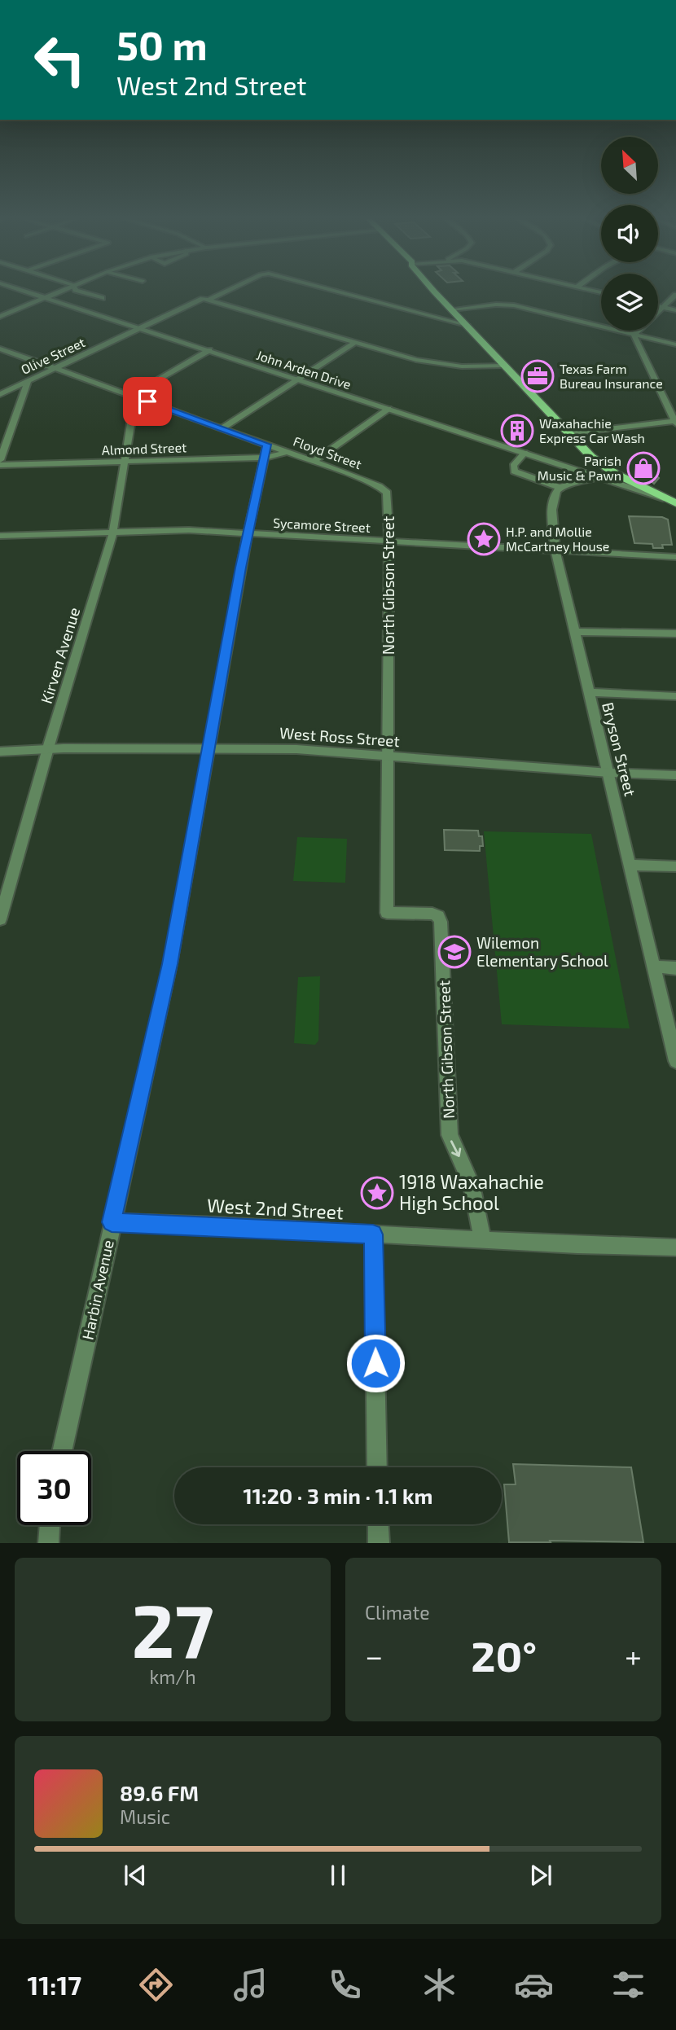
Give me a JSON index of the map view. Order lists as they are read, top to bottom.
{
  "streets": {
    "street": [
      "Olive Street",
      "John Arden Drive",
      "Almond Street",
      "Floyd Street",
      "Sycamore Street",
      "North Gibson Street",
      "Kirven Avenue",
      "West Ross Street",
      "Bryson Street",
      "West 2nd Street",
      "Harbin Avenue"
    ]
  },
  "crossings": [
    ["Olive Street", "John Arden Drive"],
    ["Olive Street", "Floyd Street"],
    ["Almond Street", "Floyd Street"],
    ["Almond Street", "Kirven Avenue"],
    ["Almond Street", "Harbin Avenue"],
    ["Floyd Street", "North Gibson Street"],
    ["Floyd Street", "Kirven Avenue"],
    ["Floyd Street", "Harbin Avenue"],
    ["Sycamore Street", "North Gibson Street"],
    ["Sycamore Street", "Kirven Avenue"],
    ["Sycamore Street", "Bryson Street"],
    ["Sycamore Street", "Harbin Avenue"],
    ["North Gibson Street", "West Ross Street"],
    ["North Gibson Street", "West 2nd Street"],
    ["Kirven Avenue", "West Ross Street"],
    ["West Ross Street", "Bryson Street"],
    ["West Ross Street", "Harbin Avenue"],
    ["West 2nd Street", "Harbin Avenue"]
  ],
  "one_way": ["North Gibson Street"],
  "places": {
    "office": ["Texas Farm Bureau Insurance"],
    "building": ["Waxahachie Express Car Wash"],
    "shop": ["Parish Music & Pawn"],
    "place": ["H.P. and Mollie McCartney House", "1918 Waxahachie High School"],
    "school or university": ["Wilemon Elementary School"]
  },
  "north": "top left",
  "page": {
    "turn": ["50 m", "West 2nd Street"],
    "limit": "30",
    "trip": "11:20 · 3 min · 1.1 km",
    "tile": [
      ["27", "km/h"],
      "Climate"
    ],
    "heat": ["−", "20°", "+"],
    "song": ["89.6 FM", "Music"],
    "tabs": "11:17"
  }
}
